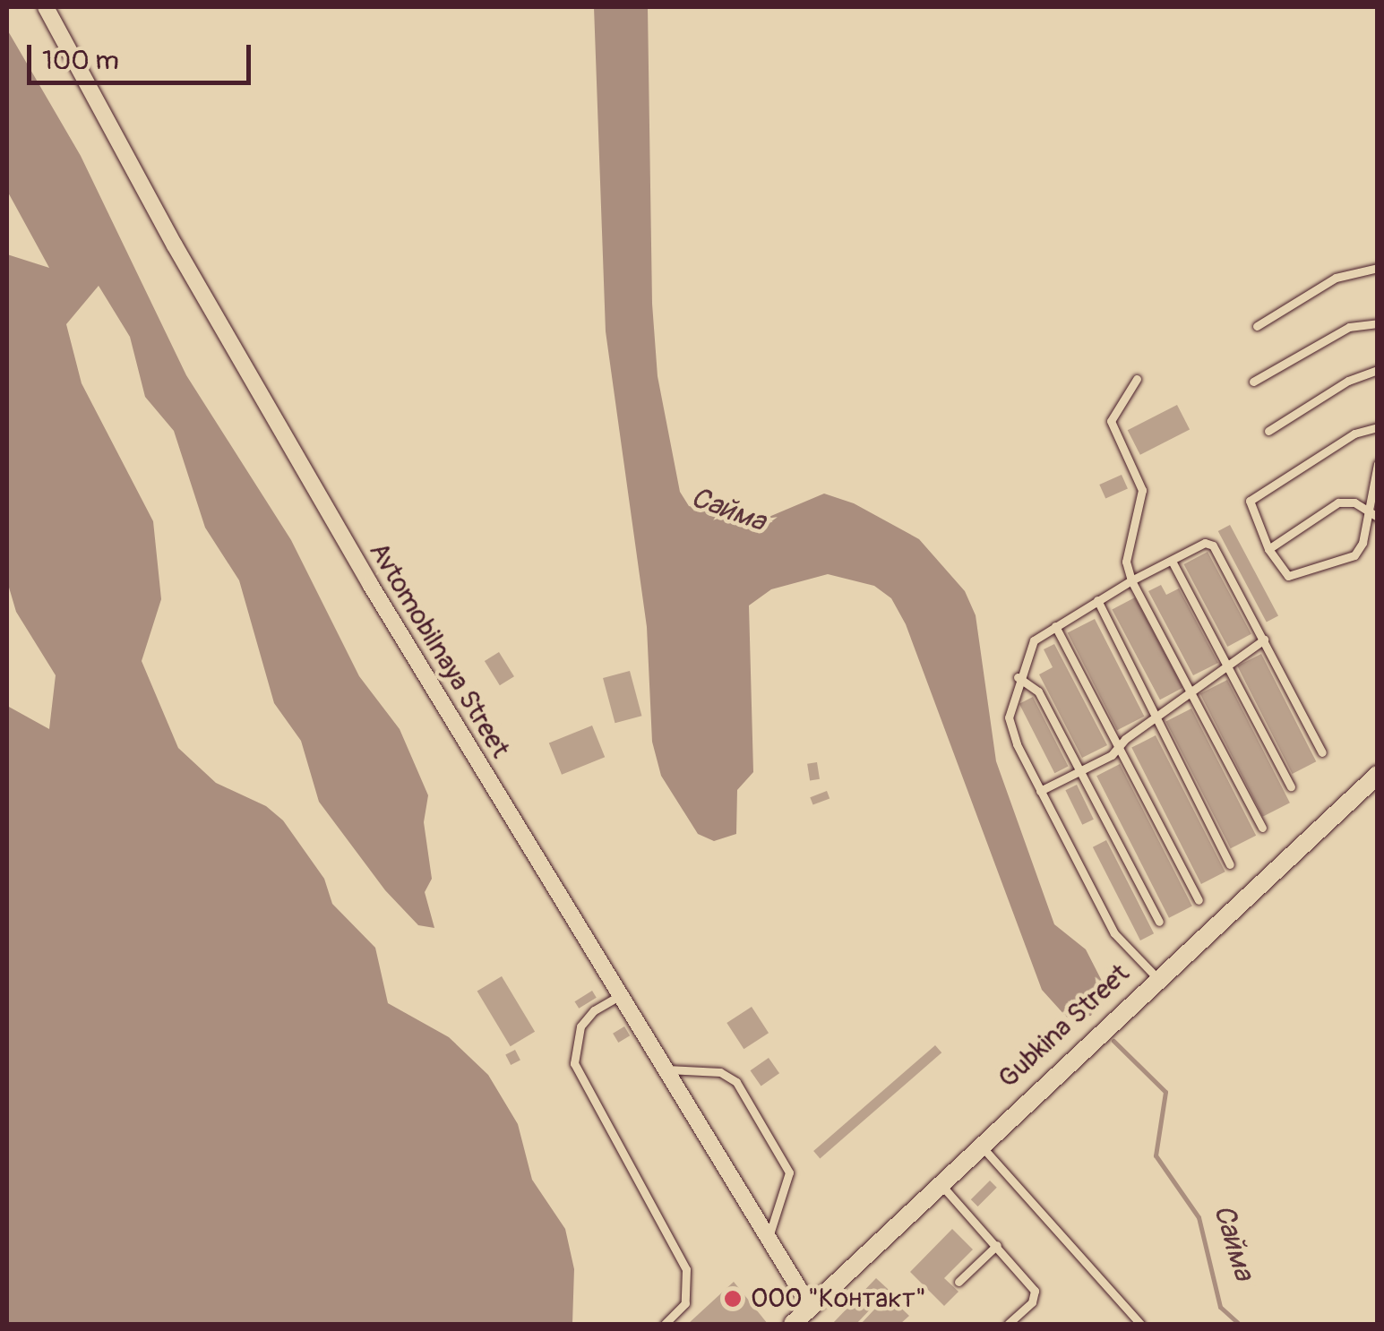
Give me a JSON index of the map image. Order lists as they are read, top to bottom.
{
  "streets": {
    "street": ["Avtomobilnaya Street", "Gubkina Street"]
  },
  "crossings": [
    ["Avtomobilnaya Street", "Gubkina Street"]
  ],
  "water": ["Сайма"],
  "places": ["ООО \"Контакт\""],
  "scale_bar": "100 m"
}
